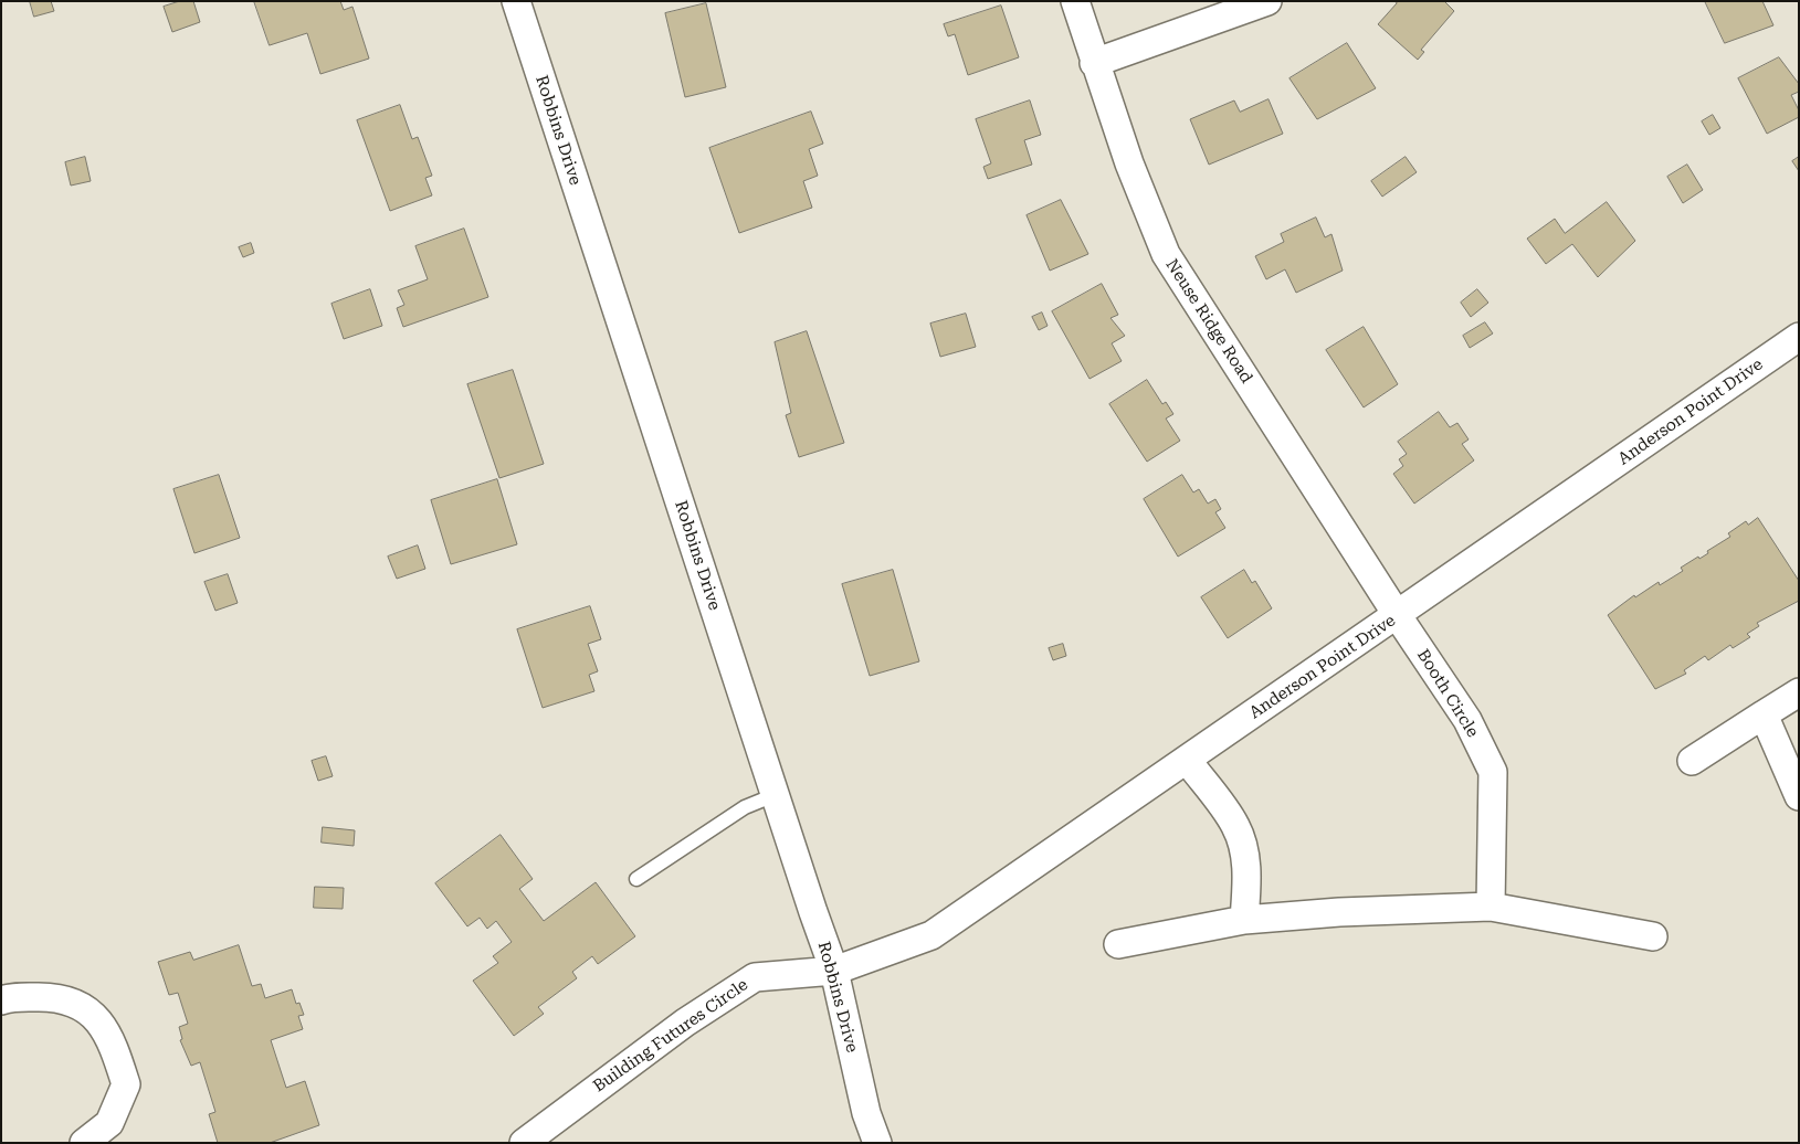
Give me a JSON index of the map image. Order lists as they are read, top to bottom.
{
  "streets": {
    "street": [
      "Robbins Drive",
      "Neuse Ridge Road",
      "Anderson Point Drive",
      "Booth Circle",
      "Building Futures Circle"
    ]
  },
  "crossings": [
    ["Robbins Drive", "Anderson Point Drive"],
    ["Robbins Drive", "Building Futures Circle"],
    ["Neuse Ridge Road", "Anderson Point Drive"],
    ["Neuse Ridge Road", "Booth Circle"],
    ["Anderson Point Drive", "Booth Circle"],
    ["Anderson Point Drive", "Building Futures Circle"]
  ]
}
